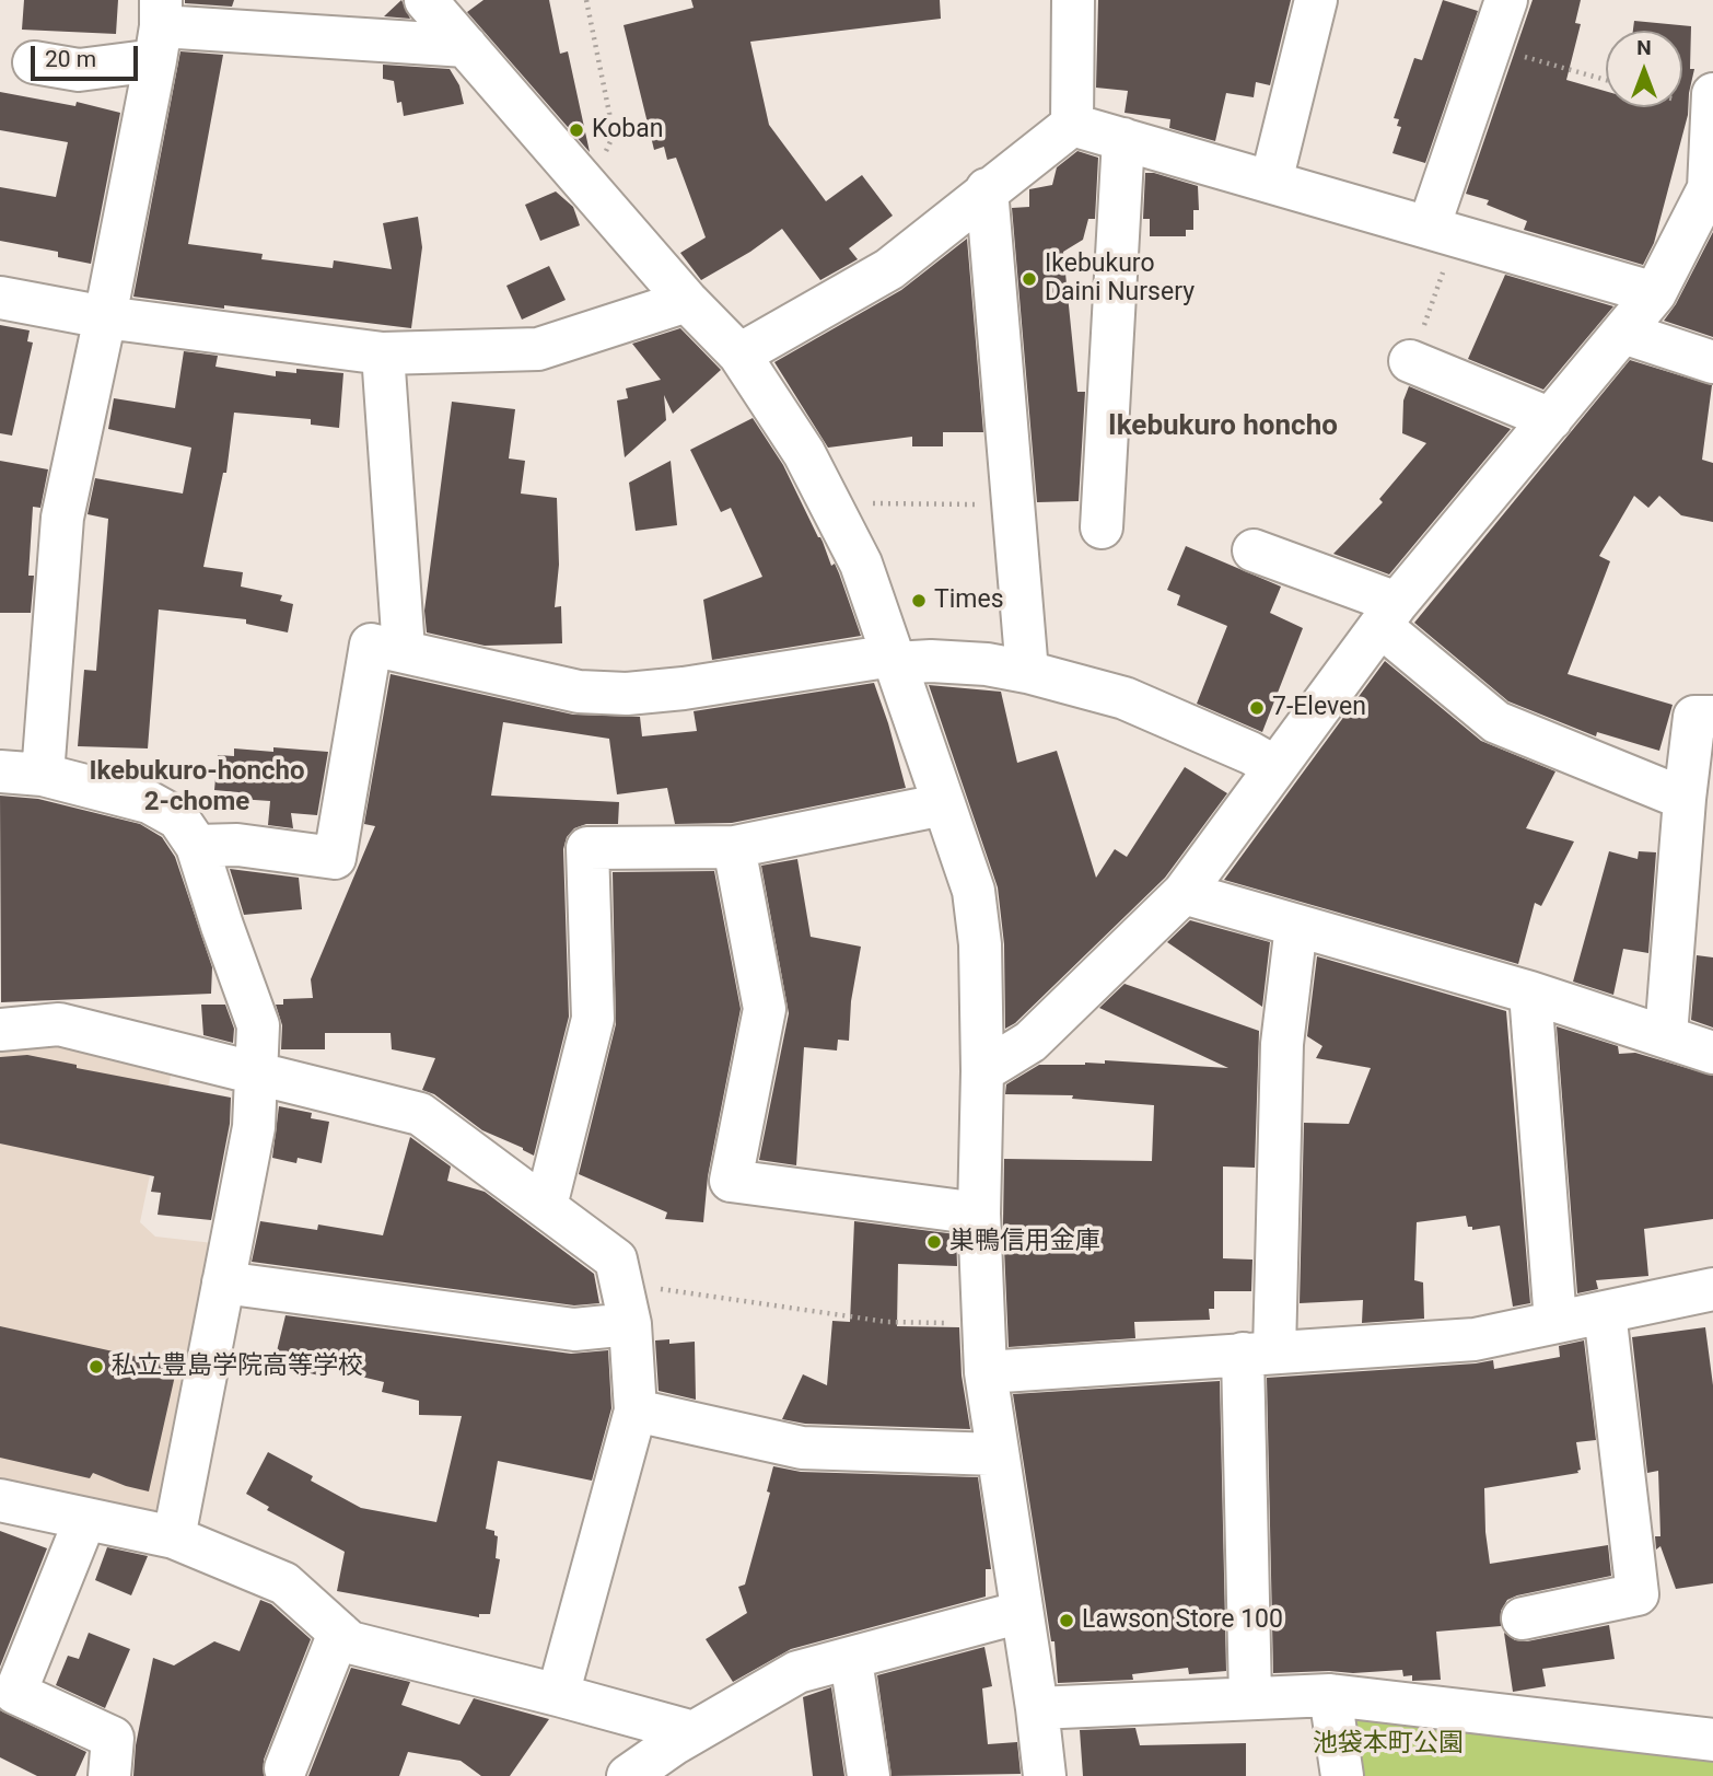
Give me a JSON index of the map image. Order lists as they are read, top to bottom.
{
  "districts": ["Ikebukuro honcho", "Ikebukuro-honcho 2-chome"],
  "parks": ["池袋本町公園"],
  "places": [
    "Koban",
    "Ikebukuro Daini Nursery",
    "Times",
    "7-Eleven",
    "巣鴨信用金庫",
    "私立豊島学院高等学校",
    "Lawson Store 100"
  ],
  "scale_bar": "20 m",
  "north": "top"
}
